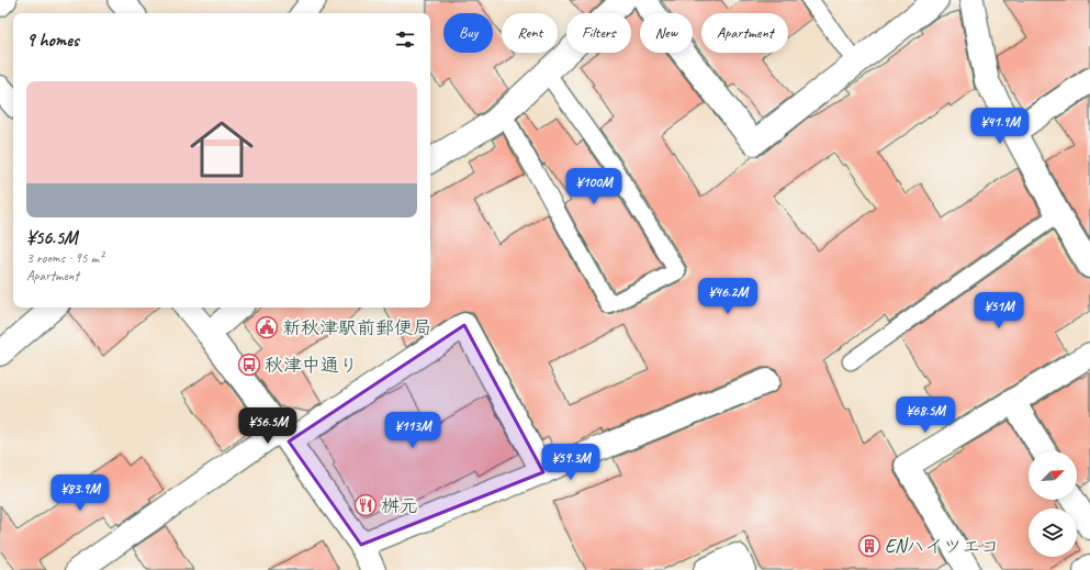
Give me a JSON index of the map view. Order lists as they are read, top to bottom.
{
  "places": {
    "public building": ["新秋津駅前郵便局"],
    "bus stop": ["秋津中通り"],
    "restaurant": ["桝元"],
    "building": ["ENハイツエコ"]
  },
  "north": "top right",
  "page": {
    "chip": [
      "Buy",
      "Rent",
      "Filters",
      "New",
      "Apartment"
    ],
    "heading": "9 homes",
    "list": [
      {
        "name": "¥56.5M",
        "note": "3 rooms · 95 m² · Apartment"
      }
    ],
    "price": [
      "¥41.9M",
      "¥100M",
      "¥46.2M",
      "¥51M",
      "¥68.5M",
      "¥56.5M",
      "¥113M",
      "¥59.3M",
      "¥83.9M"
    ]
  }
}
